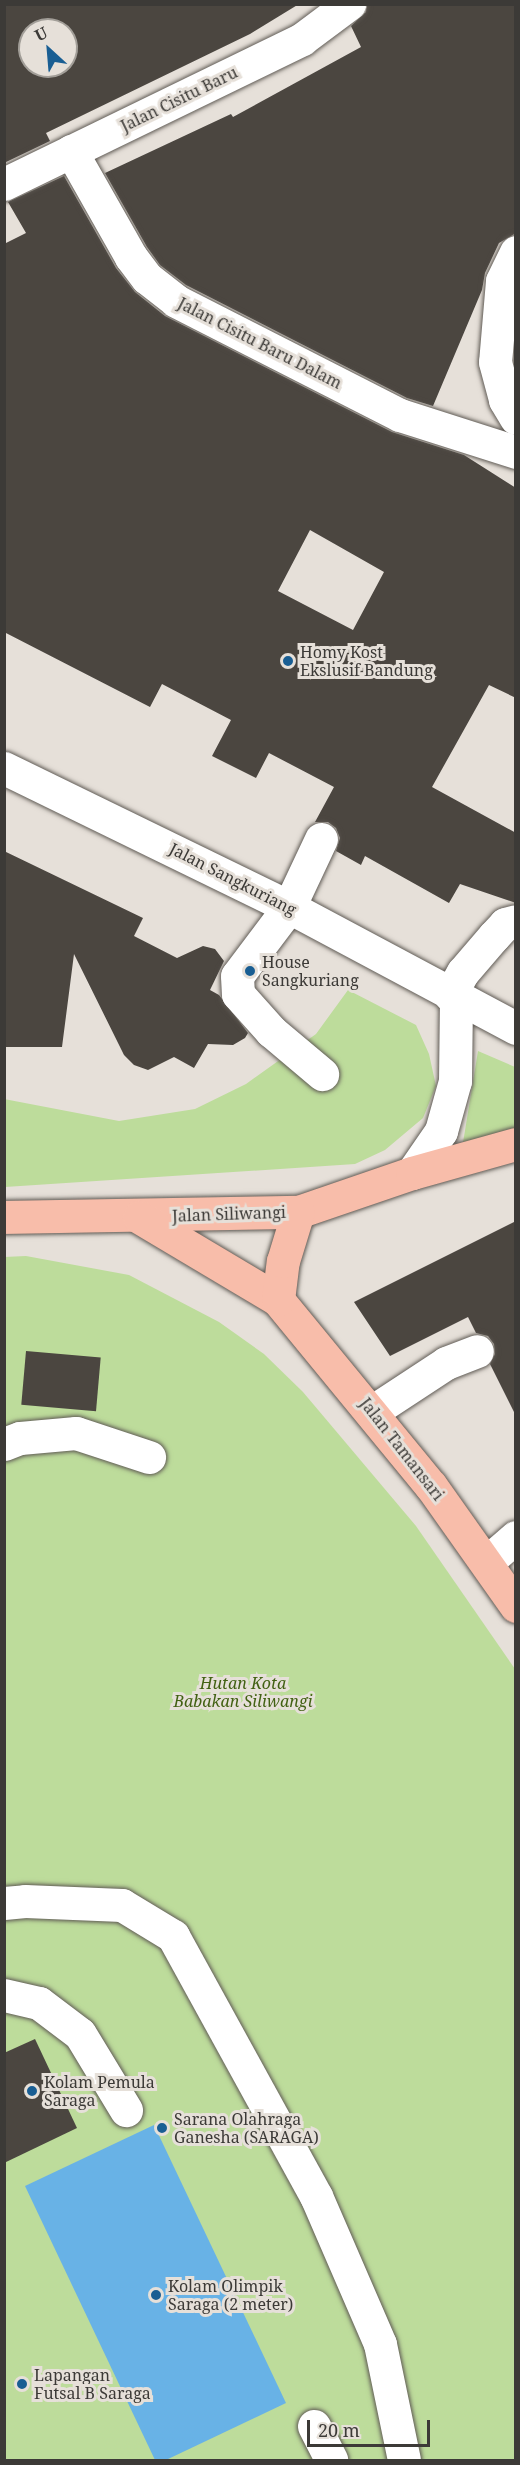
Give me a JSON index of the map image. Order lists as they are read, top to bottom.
{
  "streets": {
    "main road": ["Jalan Siliwangi", "Jalan Tamansari"],
    "street": ["Jalan Cisitu Baru", "Jalan Cisitu Baru Dalam", "Jalan Sangkuriang"]
  },
  "crossings": [
    ["Jalan Cisitu Baru", "Jalan Cisitu Baru Dalam"],
    ["Jalan Siliwangi", "Jalan Tamansari"]
  ],
  "parks": ["Hutan Kota Babakan Siliwangi"],
  "places": [
    "Homy Kost Ekslusif Bandung",
    "House Sangkuriang",
    "Kolam Pemula Saraga",
    "Sarana Olahraga Ganesha (SARAGA)",
    "Kolam Olimpik Saraga (2 meter)",
    "Lapangan Futsal B Saraga"
  ],
  "scale_bar": "20 m",
  "north": "top left"
}
